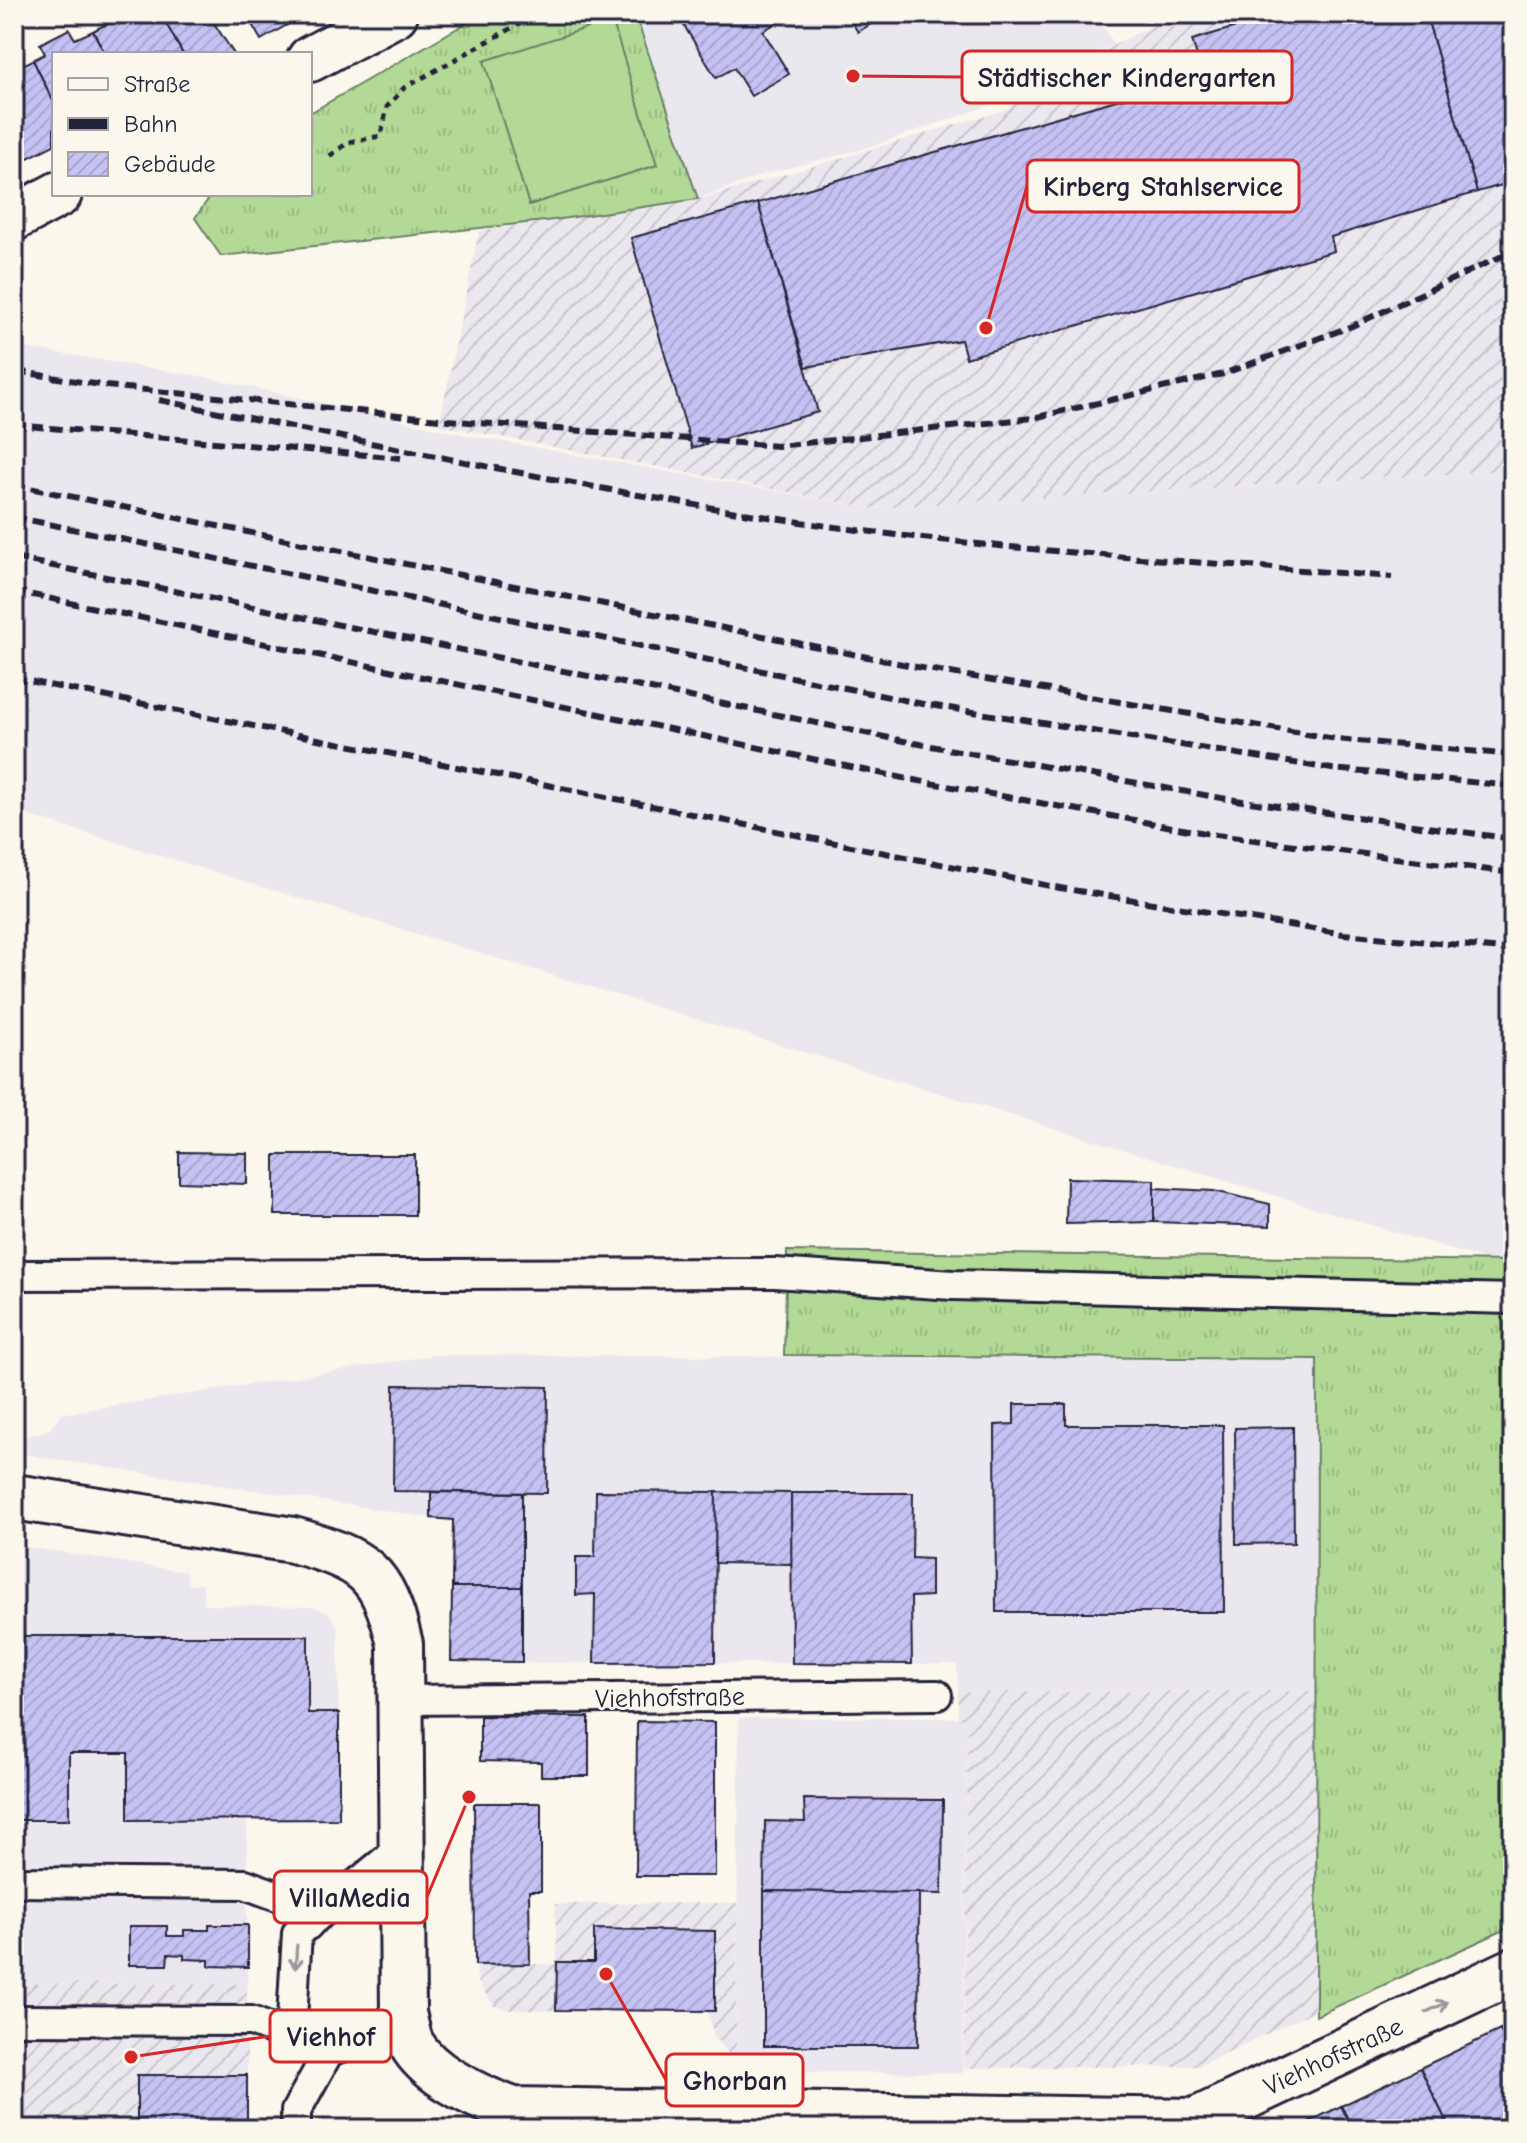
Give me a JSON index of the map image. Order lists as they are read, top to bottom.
{
  "streets": {
    "street": ["Viehhofstraße"]
  },
  "one_way": ["Viehhofstraße"],
  "places": [
    "Städtischer Kindergarten",
    "Kirberg Stahlservice",
    "VillaMedia",
    "Ghorban",
    "Viehhof"
  ],
  "legend": ["Straße", "Bahn", "Gebäude"]
}
